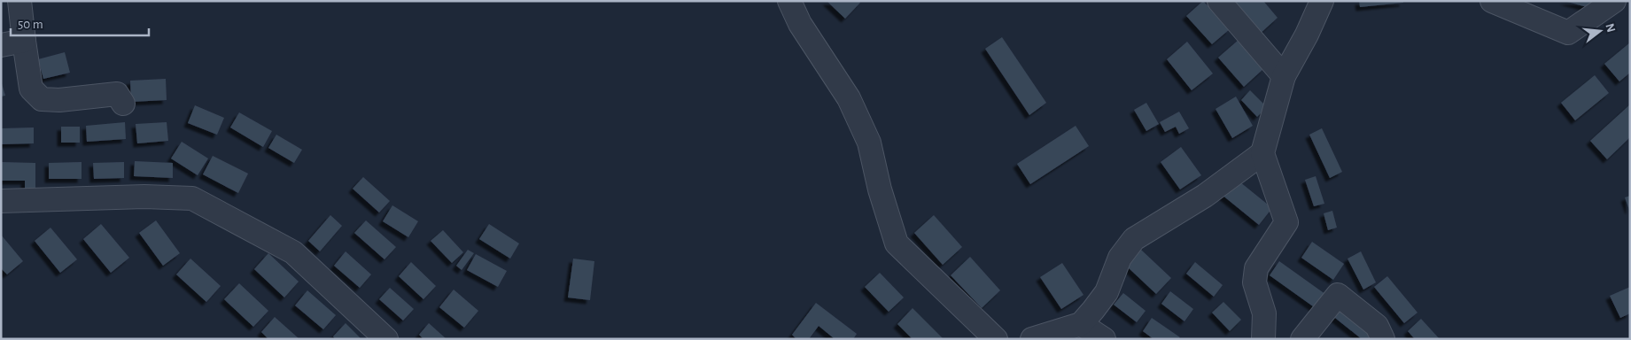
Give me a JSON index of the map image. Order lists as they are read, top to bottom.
{
  "scale_bar": "50 m",
  "north": "right"
}
